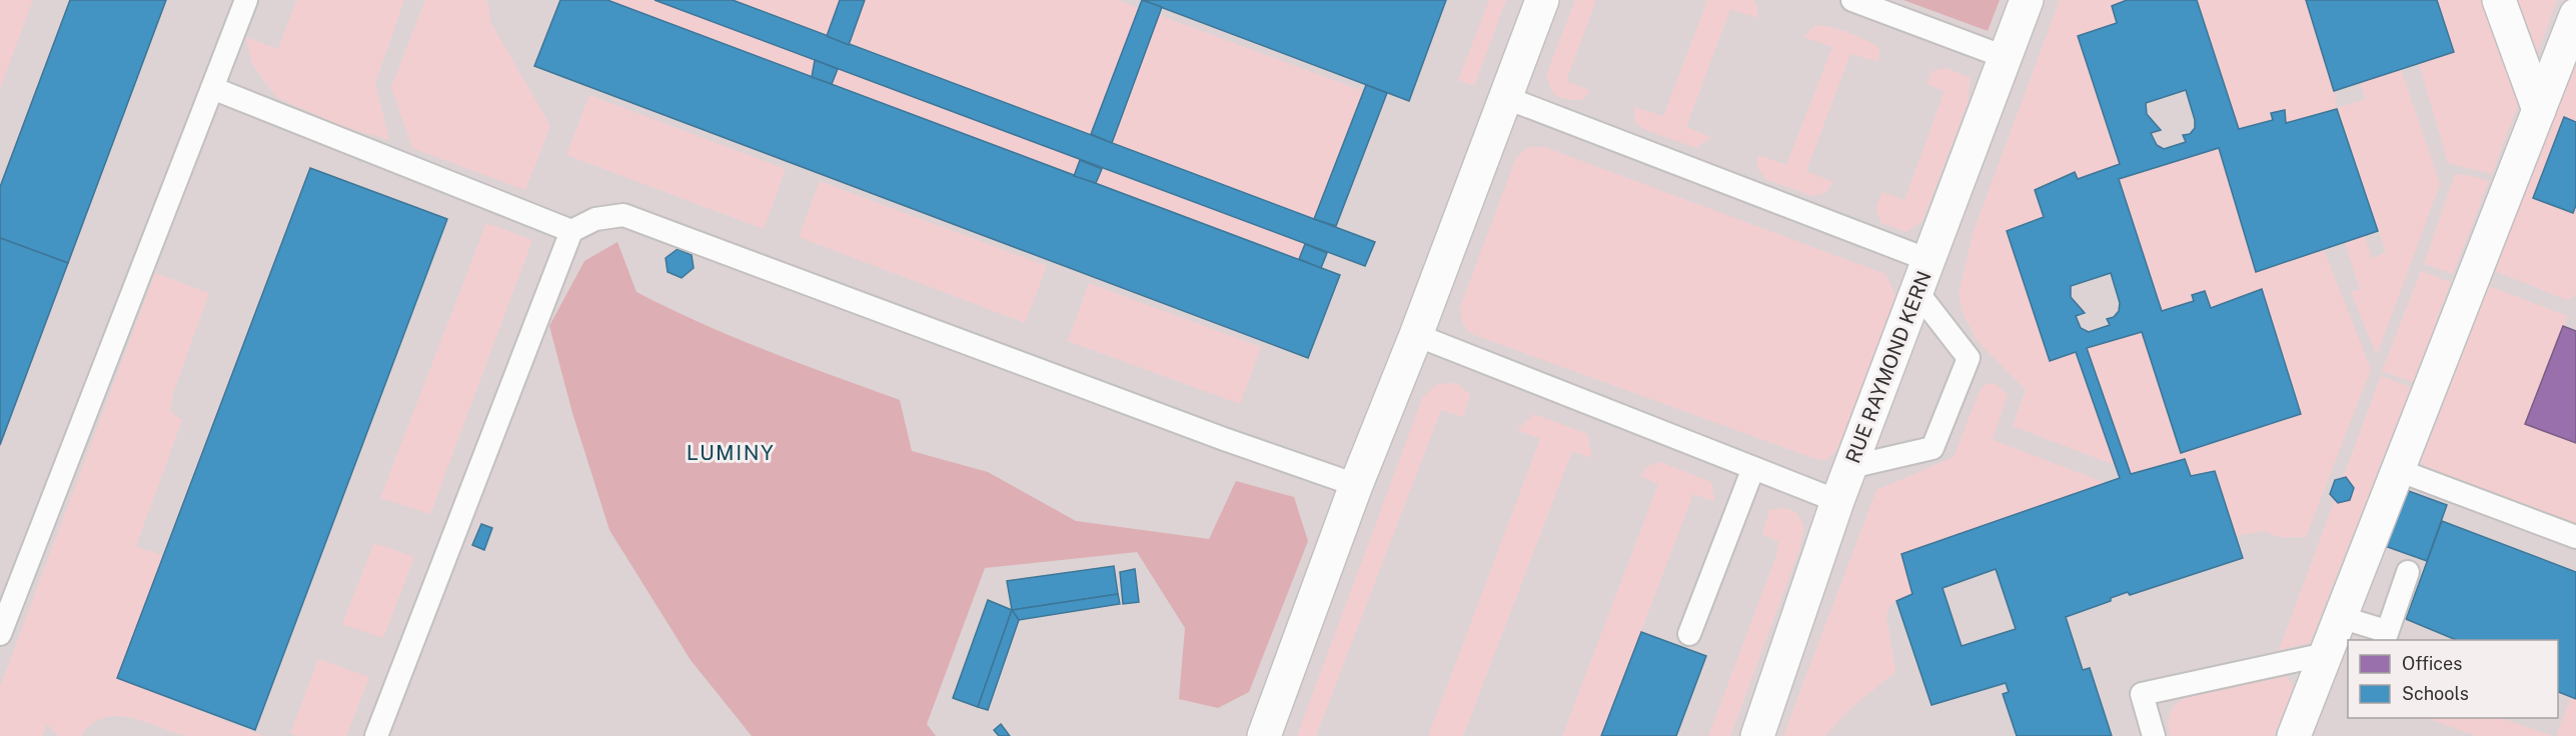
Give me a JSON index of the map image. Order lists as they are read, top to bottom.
{
  "streets": {
    "street": ["RUE RAYMOND KERN"]
  },
  "districts": ["LUMINY"],
  "legend": ["Offices", "Schools"]
}
